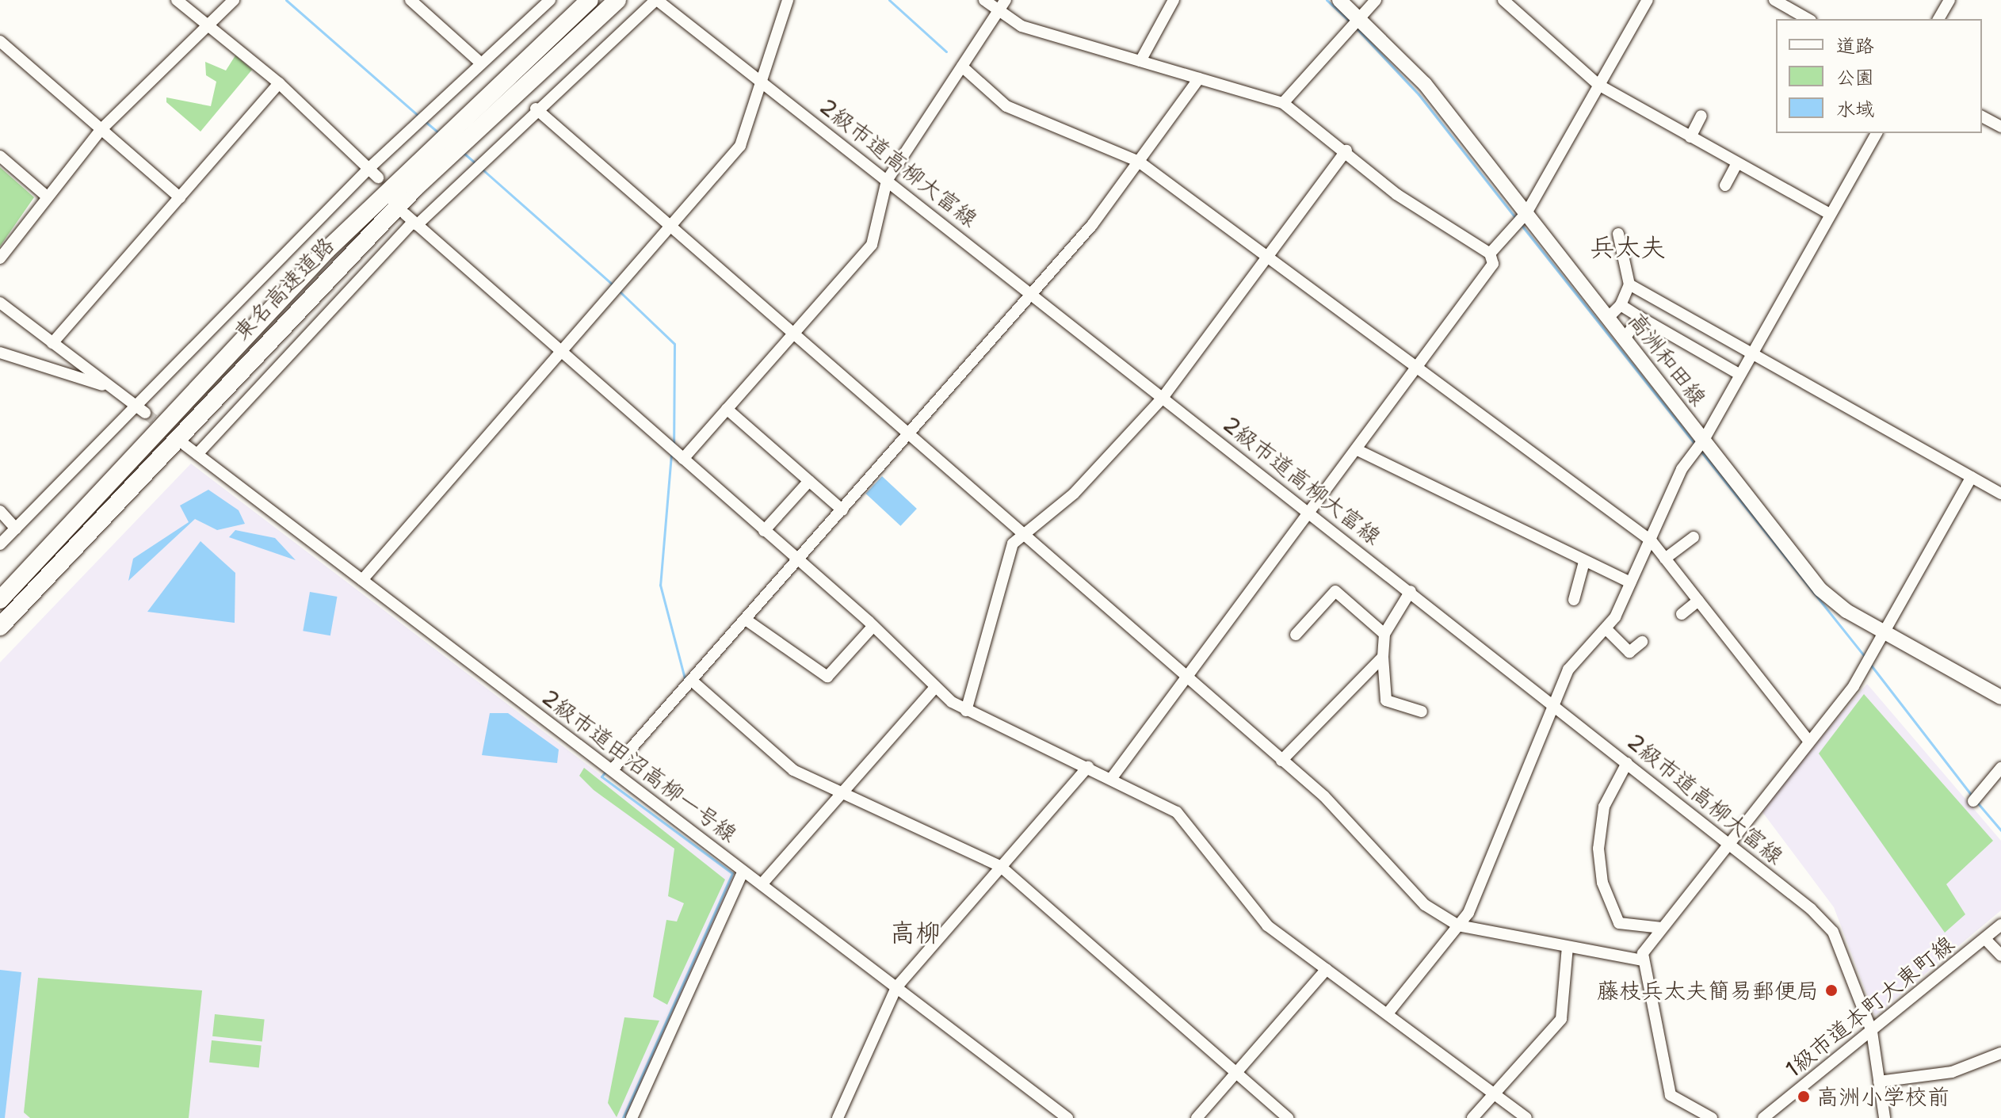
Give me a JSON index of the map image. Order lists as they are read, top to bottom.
{
  "streets": {
    "highway": ["東名高速道路"],
    "main road": ["高洲和田線"],
    "street": ["2級市道高柳大富線", "2級市道田沼高柳一号線", "1級市道本町大東町線"]
  },
  "crossings": [
    ["2級市道高柳大富線", "1級市道本町大東町線"]
  ],
  "districts": ["兵太夫", "高柳"],
  "places": ["藤枝兵太夫簡易郵便局", "高洲小学校前"],
  "legend": ["道路", "公園", "水域"]
}
